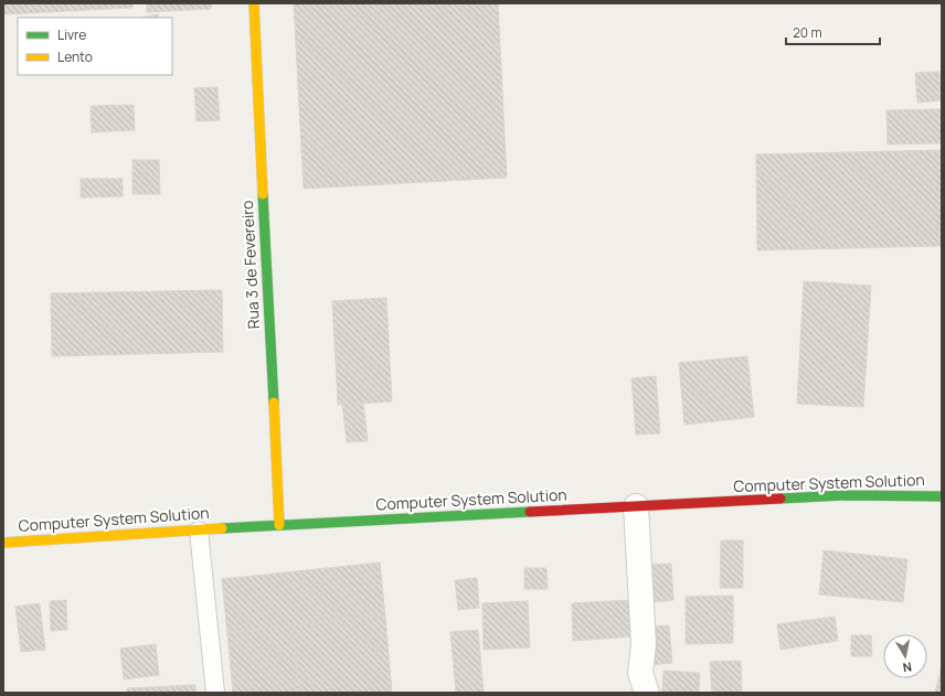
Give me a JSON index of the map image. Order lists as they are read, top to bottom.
{
  "streets": {
    "street": ["Rua 3 de Fevereiro", "Computer System Solution"]
  },
  "crossings": [
    ["Rua 3 de Fevereiro", "Computer System Solution"]
  ],
  "legend": ["Livre", "Lento"],
  "scale_bar": "20 m",
  "north": "bottom"
}
